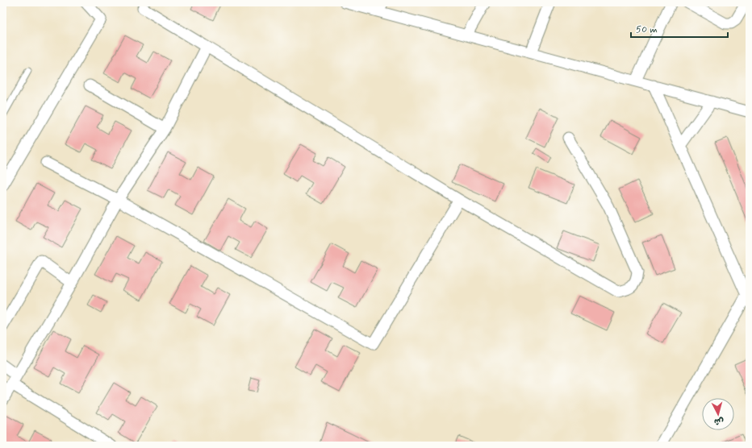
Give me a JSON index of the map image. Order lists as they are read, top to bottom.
{
  "scale_bar": "50 m",
  "north": "bottom"
}
